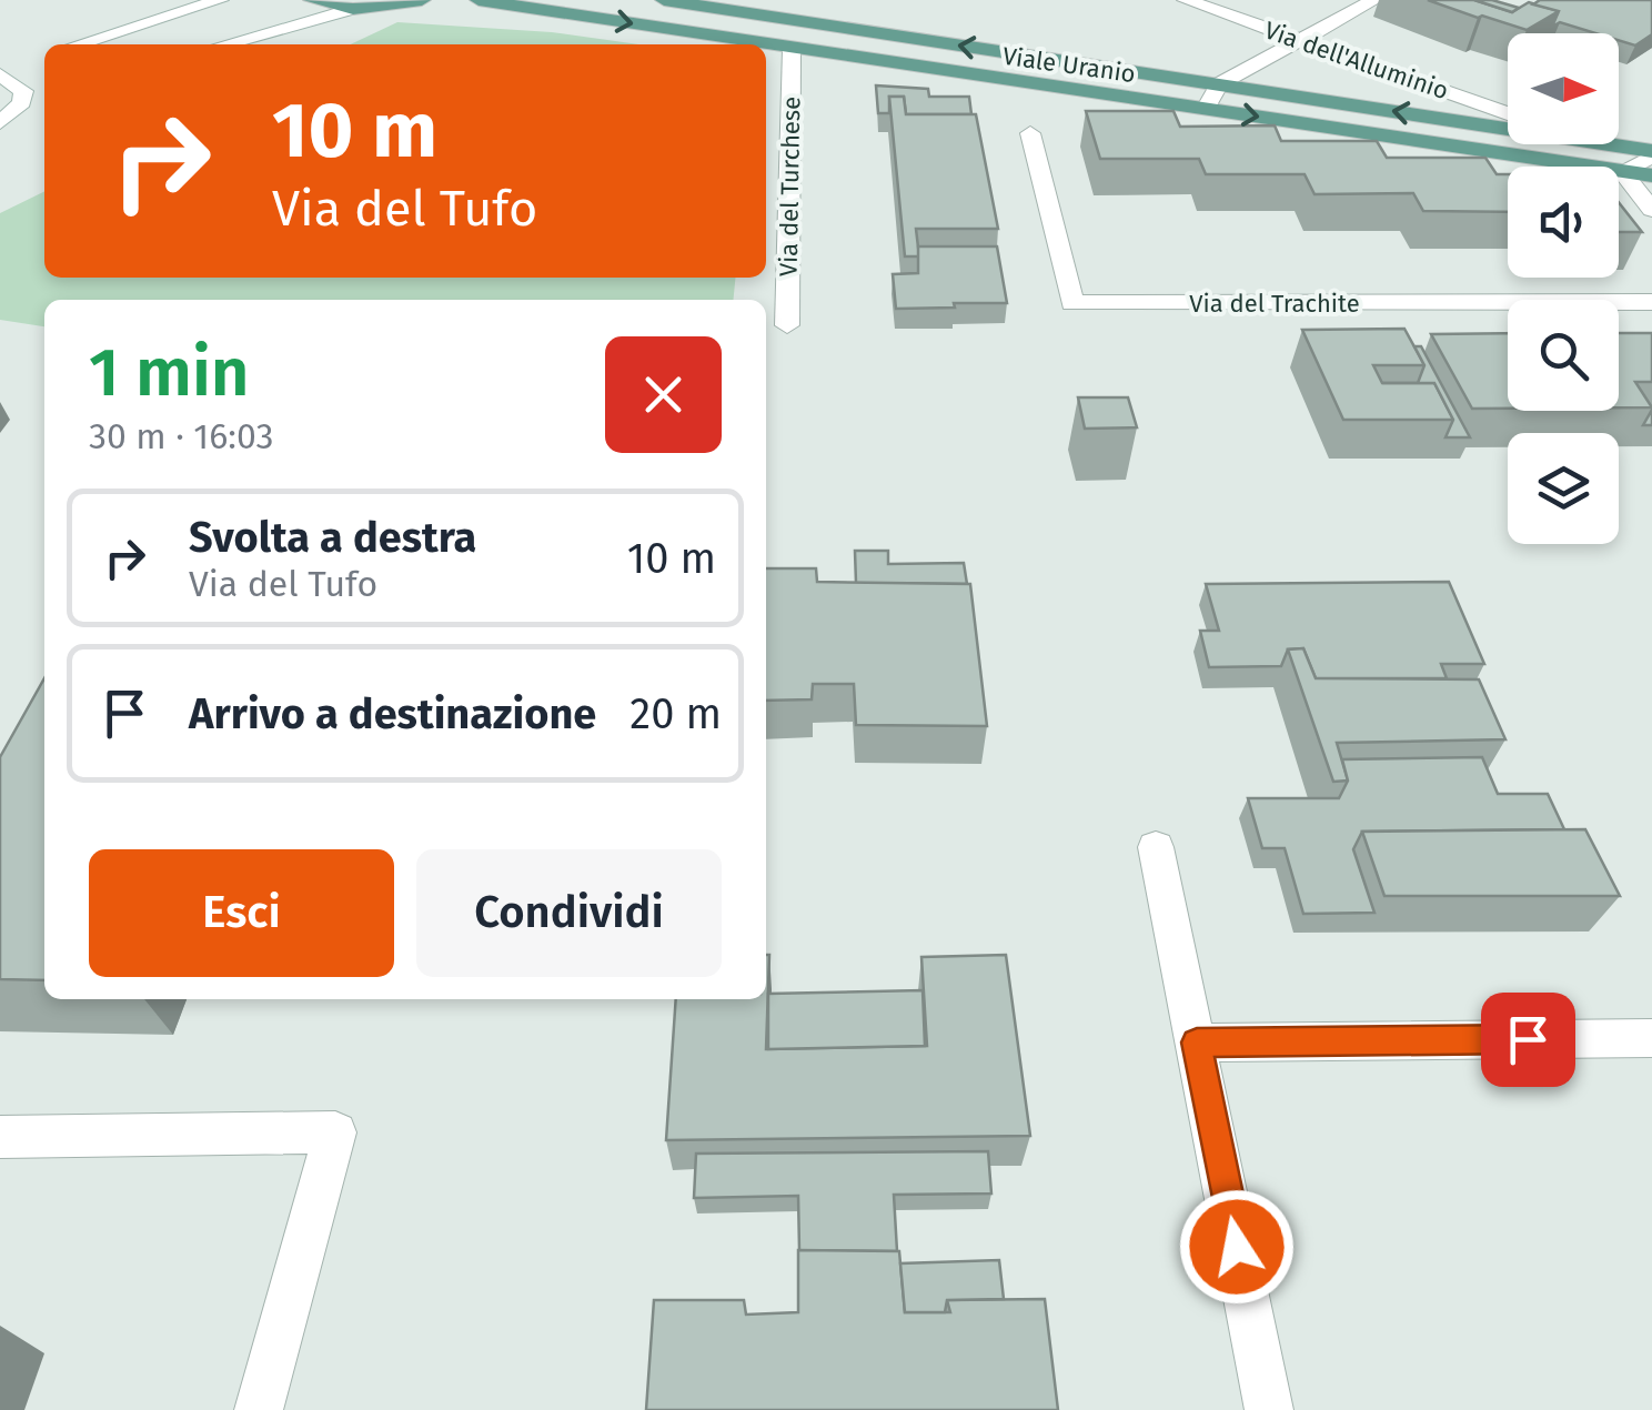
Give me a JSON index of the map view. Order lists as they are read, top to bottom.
{
  "streets": {
    "main road": ["Viale Uranio"],
    "street": ["Via dell'Alluminio", "Via del Turchese", "Via del Trachite"]
  },
  "crossings": [
    ["Viale Uranio", "Via del Turchese"]
  ],
  "north": "right",
  "page": {
    "turn": ["10 m", "Via del Tufo"],
    "heading": ["1 min", "30 m · 16:03"],
    "list": [
      {
        "name": "Svolta a destra",
        "note": "Via del Tufo",
        "value": "10 m"
      },
      {
        "name": "Arrivo a destinazione",
        "value": "20 m"
      }
    ],
    "buttons": ["Esci", "Condividi"]
  }
}
